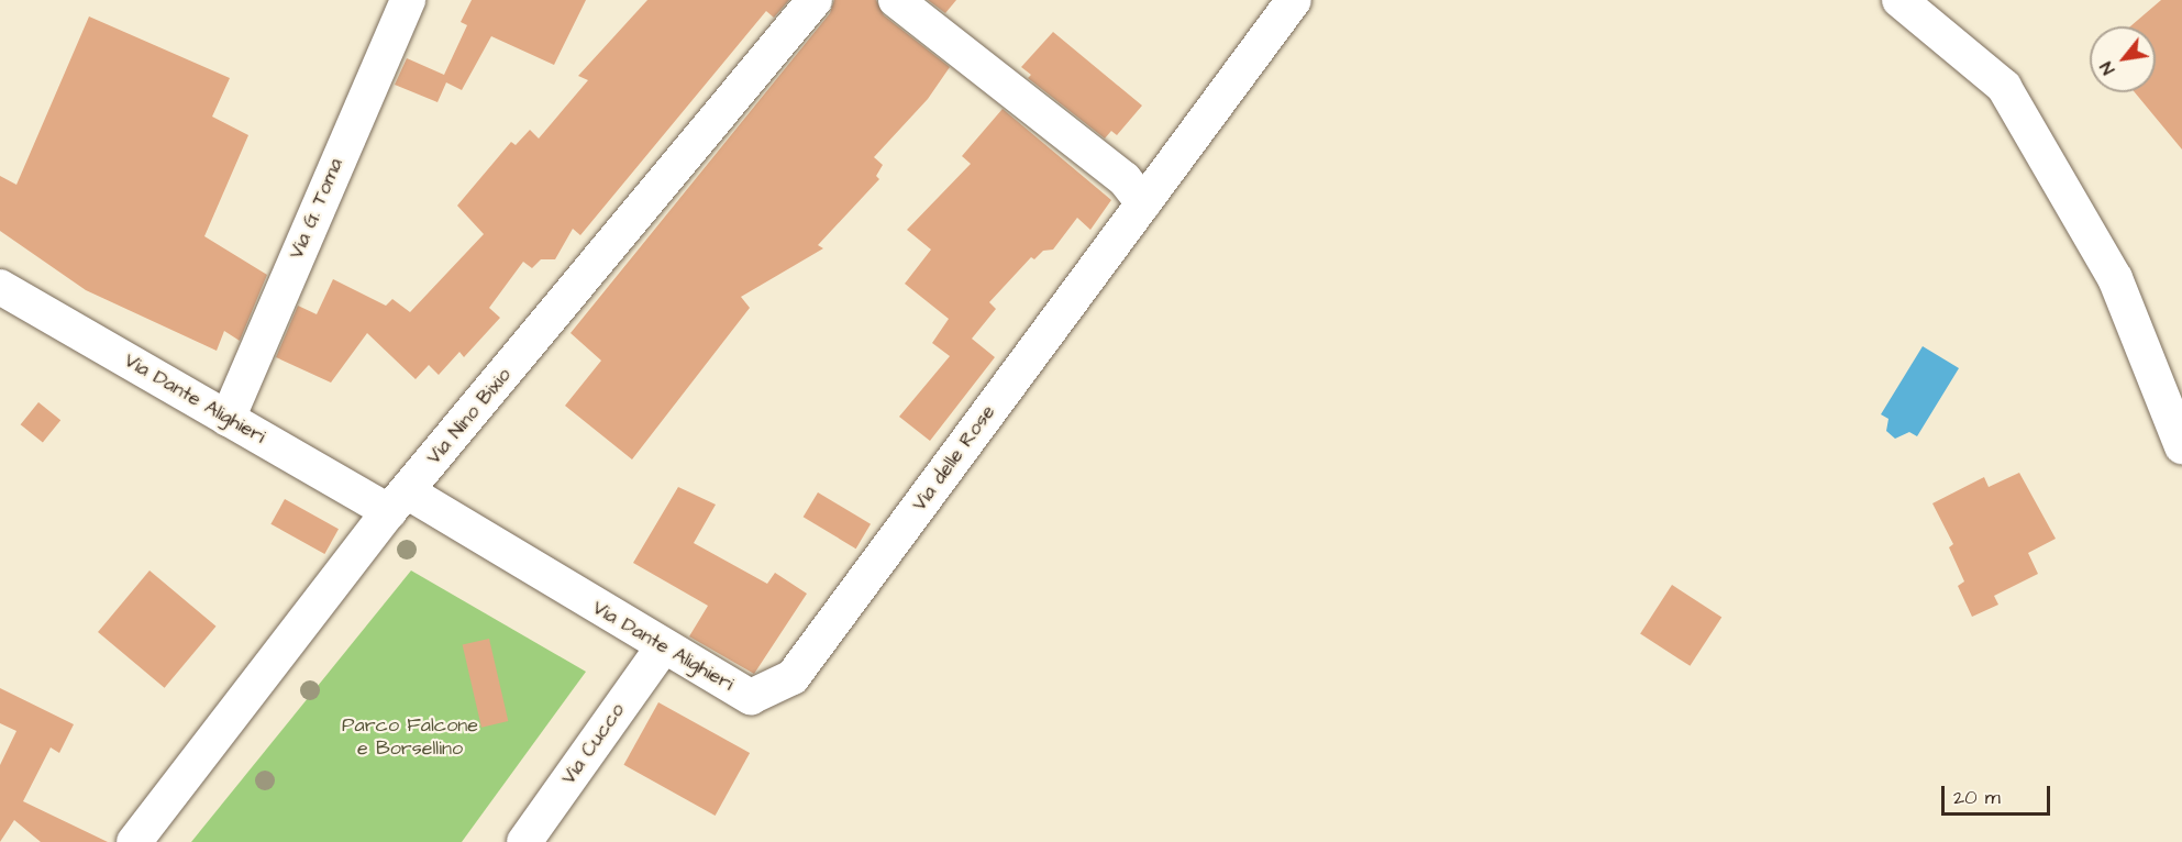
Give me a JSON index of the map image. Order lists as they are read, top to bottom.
{
  "streets": {
    "street": [
      "Via G. Toma",
      "Via Dante Alighieri",
      "Via Nino Bixio",
      "Via delle Rose",
      "Via Cucco"
    ]
  },
  "crossings": [
    ["Via G. Toma", "Via Dante Alighieri"],
    ["Via Dante Alighieri", "Via Nino Bixio"],
    ["Via Dante Alighieri", "Via delle Rose"],
    ["Via Dante Alighieri", "Via Cucco"]
  ],
  "parks": ["Parco Falcone e Borsellino"],
  "scale_bar": "20 m",
  "north": "bottom left"
}
